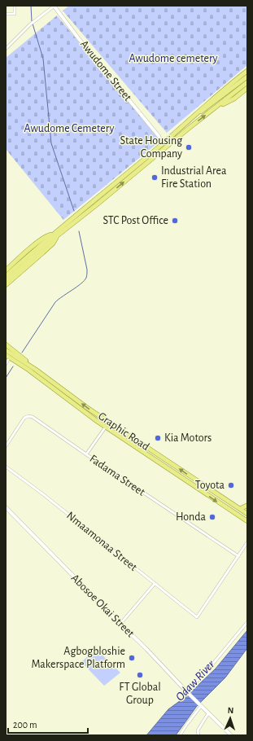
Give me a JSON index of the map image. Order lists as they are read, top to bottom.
{
  "streets": {
    "main road": ["Graphic Road"],
    "street": [
      "Awudome Street",
      "Fadama Street",
      "Nmaamonaa Street",
      "Abosoe Okai Street"
    ]
  },
  "crossings": [
    ["Fadama Street", "Nmaamonaa Street"]
  ],
  "water": ["Odaw River"],
  "parks": ["Awudome cemetery", "Awudome Cemetery"],
  "places": [
    "State Housing Company",
    "Industrial Area Fire Station",
    "STC Post Office",
    "Kia Motors",
    "Toyota",
    "Honda",
    "Agbogbloshie Makerspace Platform",
    "FT Global Group"
  ],
  "scale_bar": "200 m",
  "north": "top"
}
